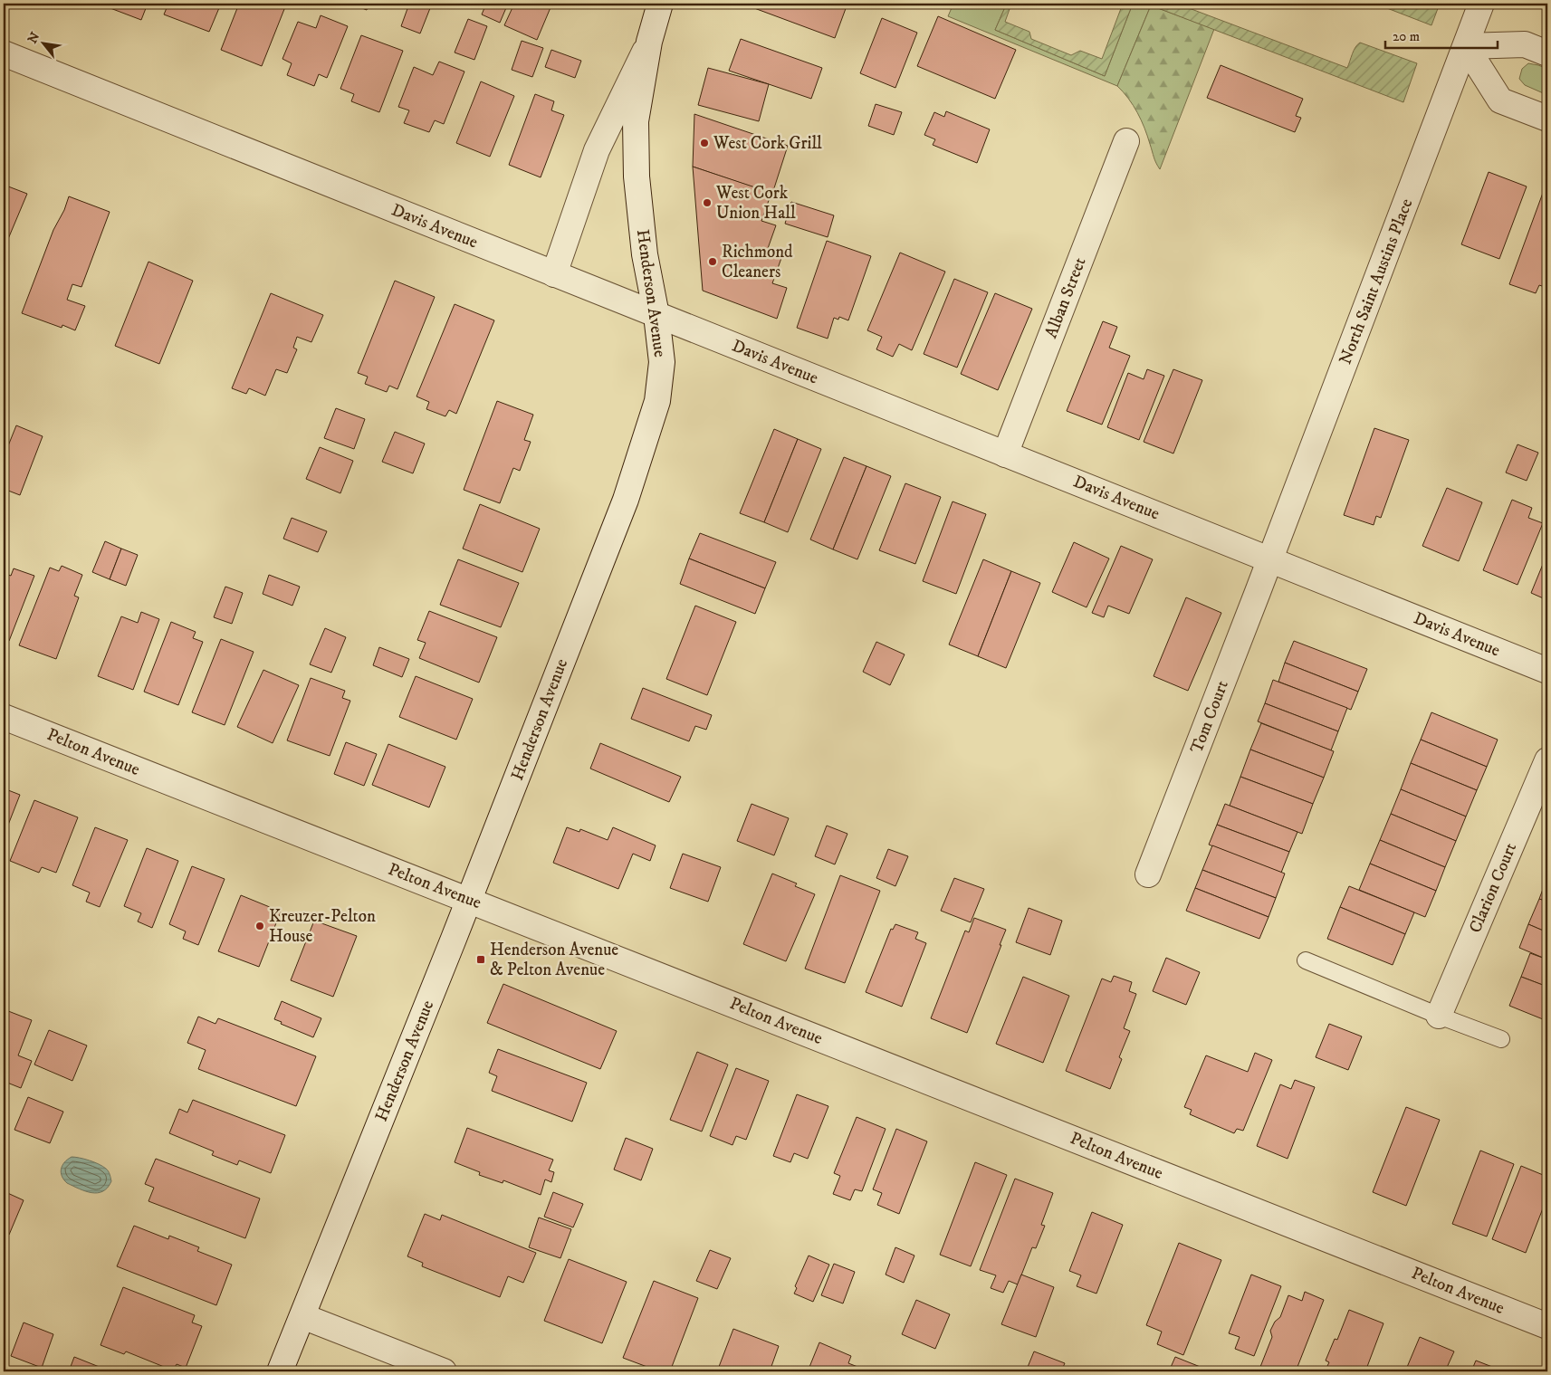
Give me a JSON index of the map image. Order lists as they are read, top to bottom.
{
  "streets": {
    "street": [
      "Davis Avenue",
      "North Saint Austins Place",
      "Henderson Avenue",
      "Alban Street",
      "Tom Court",
      "Pelton Avenue",
      "Clarion Court"
    ]
  },
  "crossings": [
    ["Davis Avenue", "North Saint Austins Place"],
    ["Davis Avenue", "Henderson Avenue"],
    ["Davis Avenue", "Alban Street"],
    ["Davis Avenue", "Tom Court"],
    ["North Saint Austins Place", "Tom Court"],
    ["Henderson Avenue", "Pelton Avenue"]
  ],
  "places": {
    "other": [
      "West Cork Grill",
      "West Cork Union Hall",
      "Richmond Cleaners",
      "Kreuzer-Pelton House"
    ],
    "transit": ["Henderson Avenue & Pelton Avenue"]
  },
  "scale_bar": "20 m",
  "north": "top left"
}
